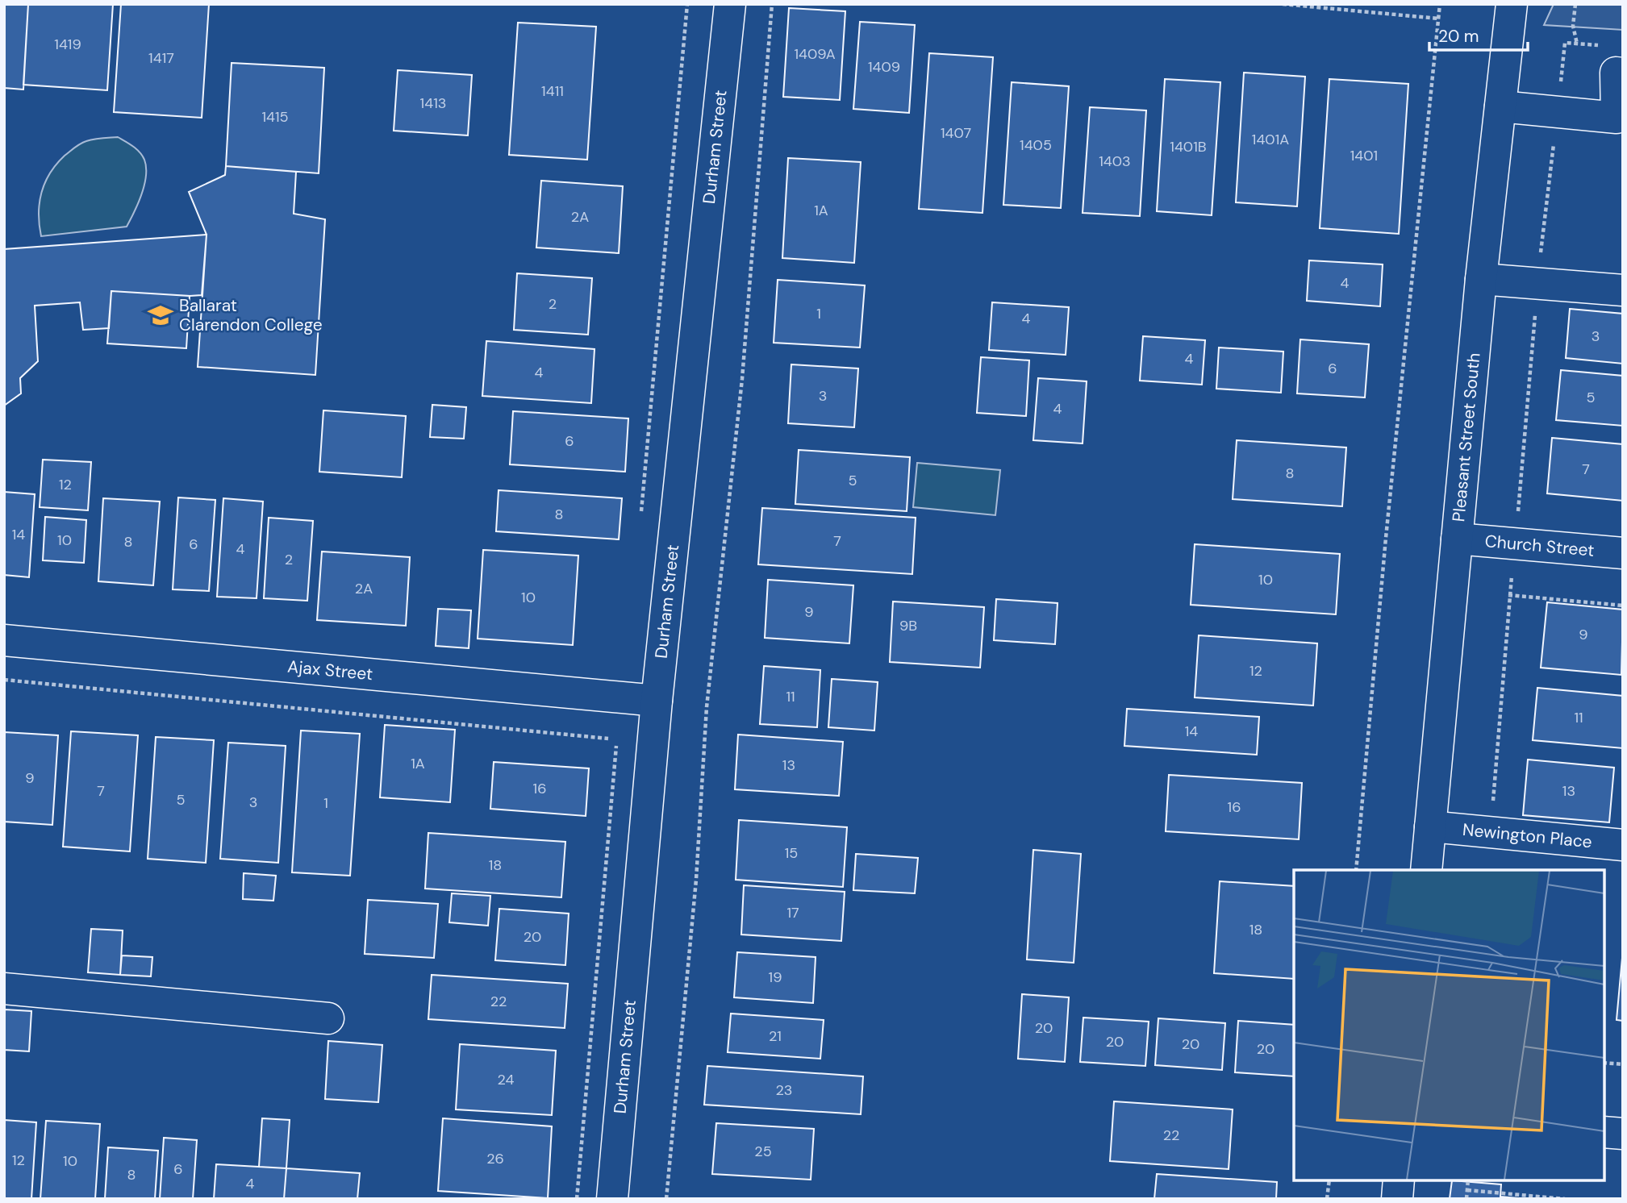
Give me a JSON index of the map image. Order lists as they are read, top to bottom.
{
  "streets": {
    "street": [
      "Durham Street",
      "Pleasant Street South",
      "Church Street",
      "Ajax Street",
      "Newington Place"
    ]
  },
  "crossings": [
    ["Durham Street", "Ajax Street"],
    ["Pleasant Street South", "Church Street"],
    ["Pleasant Street South", "Newington Place"]
  ],
  "places": {
    "school or university": ["Ballarat Clarendon College"]
  },
  "house_numbers": [
    "1419",
    "1409A",
    "1417",
    "1409",
    "1411",
    "1413",
    "1415",
    "1407",
    "1401A",
    "1405",
    "1401B",
    "1401",
    "1403",
    "1A",
    "2A",
    "4",
    "2",
    "1",
    "4",
    "3",
    "4",
    "6",
    "4",
    "3",
    "5",
    "4",
    "6",
    "7",
    "8",
    "5",
    "12",
    "8",
    "14",
    "10",
    "7",
    "8",
    "6",
    "4",
    "2",
    "10",
    "2A",
    "10",
    "9",
    "9B",
    "9",
    "12",
    "11",
    "11",
    "14",
    "1A",
    "13",
    "9",
    "16",
    "7",
    "13",
    "5",
    "3",
    "1",
    "16",
    "15",
    "18",
    "17",
    "18",
    "20",
    "19",
    "22",
    "20",
    "21",
    "20",
    "20",
    "20",
    "24",
    "23",
    "22",
    "25",
    "26",
    "12",
    "10",
    "6",
    "8",
    "4"
  ],
  "scale_bar": "20 m"
}
